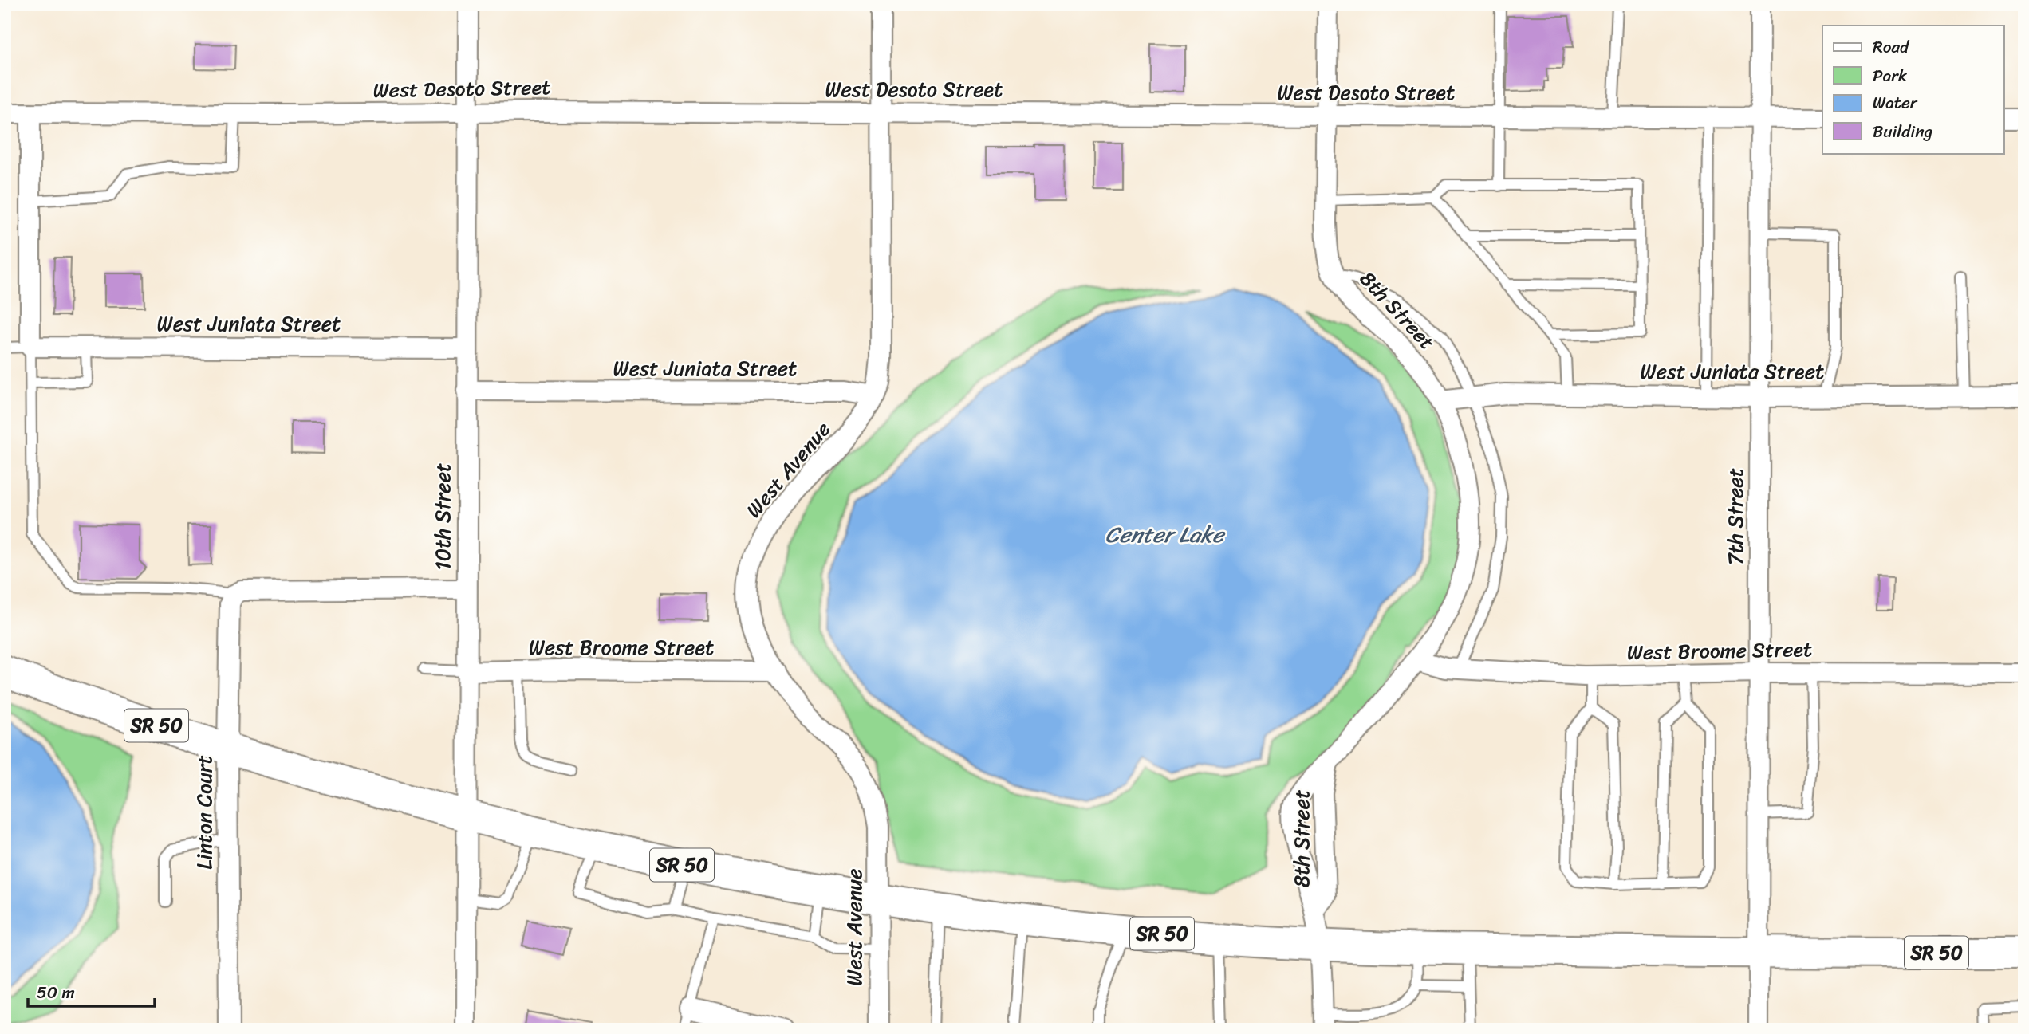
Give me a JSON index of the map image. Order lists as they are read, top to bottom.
{
  "streets": {
    "highway": ["SR 50"],
    "street": [
      "West Desoto Street",
      "8th Street",
      "West Juniata Street",
      "West Avenue",
      "10th Street",
      "7th Street",
      "West Broome Street",
      "Linton Court"
    ]
  },
  "crossings": [
    ["West Desoto Street", "8th Street"],
    ["West Desoto Street", "West Avenue"],
    ["West Desoto Street", "10th Street"],
    ["West Desoto Street", "7th Street"],
    ["8th Street", "West Juniata Street"],
    ["8th Street", "West Broome Street"],
    ["8th Street", "SR 50"],
    ["West Juniata Street", "West Avenue"],
    ["West Juniata Street", "10th Street"],
    ["West Juniata Street", "7th Street"],
    ["West Avenue", "West Broome Street"],
    ["West Avenue", "SR 50"],
    ["10th Street", "West Broome Street"],
    ["10th Street", "SR 50"],
    ["7th Street", "West Broome Street"],
    ["7th Street", "SR 50"],
    ["SR 50", "Linton Court"]
  ],
  "water": ["Center Lake"],
  "legend": [
    "Road",
    "Park",
    "Water",
    "Building"
  ],
  "scale_bar": "50 m"
}
